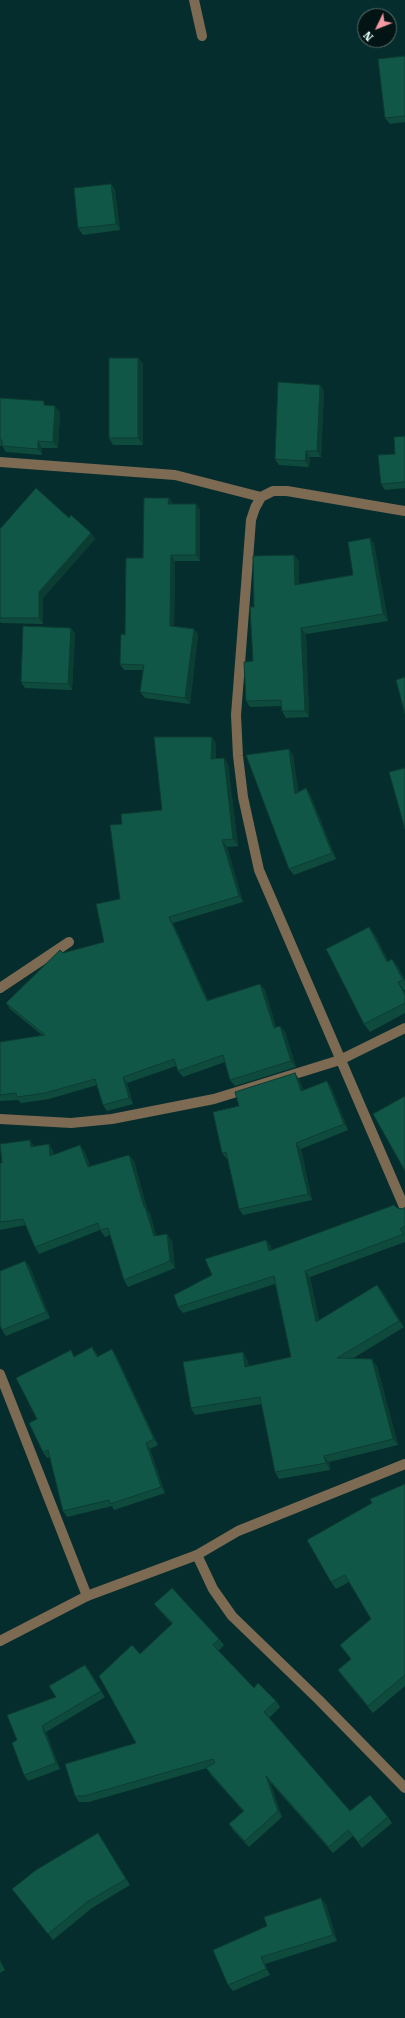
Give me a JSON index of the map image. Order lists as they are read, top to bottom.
{
  "north": "bottom left"
}
